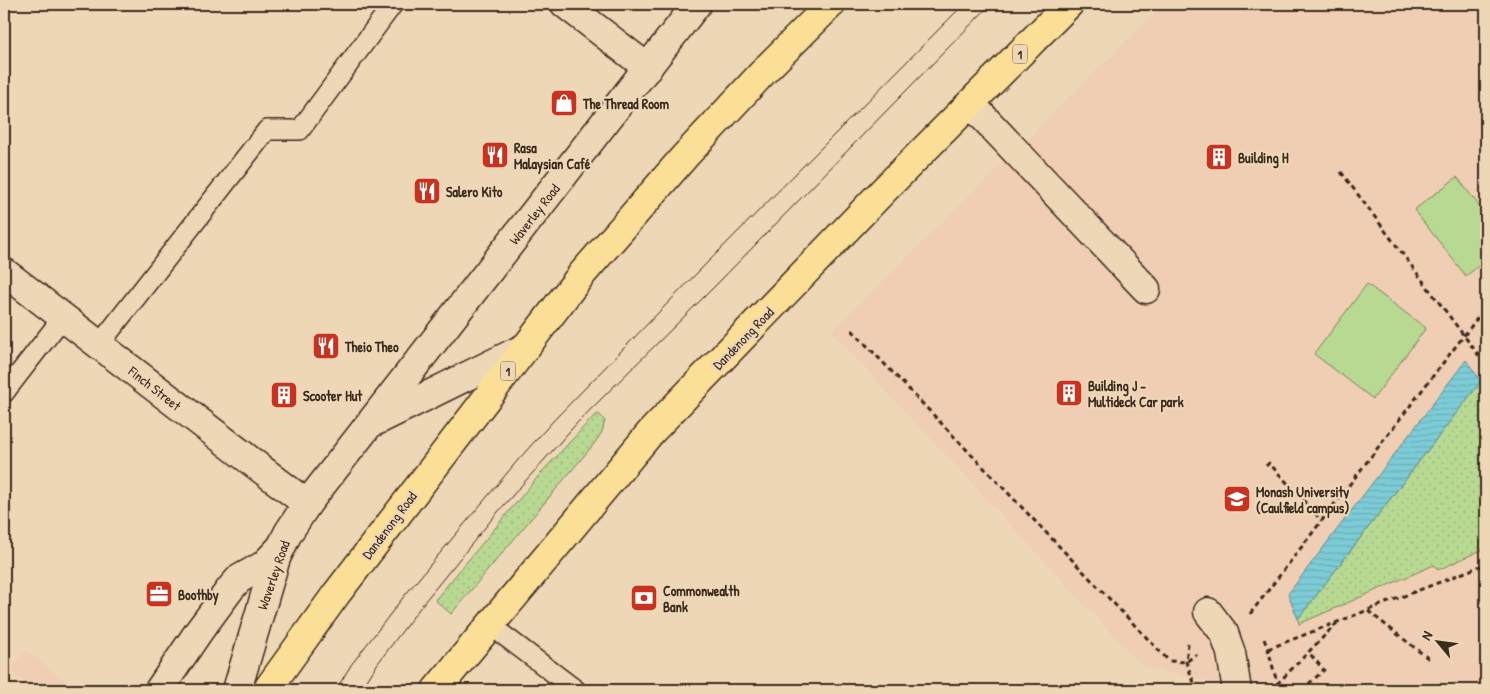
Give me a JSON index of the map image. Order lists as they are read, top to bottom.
{
  "streets": {
    "highway": ["1", "Dandenong Road"],
    "street": ["Waverley Road", "Finch Street"]
  },
  "crossings": [
    ["Waverley Road", "Dandenong Road"],
    ["Waverley Road", "Finch Street"]
  ],
  "places": {
    "shop": ["The Thread Room"],
    "restaurant": ["Rasa Malaysian Café", "Salero Kito", "Theio Theo"],
    "building": ["Building H", "Building J - Multideck Car park", "Scooter Hut"],
    "school or university": ["Monash University (Caulfield campus)"],
    "office": ["Boothby"],
    "bank": ["Commonwealth Bank"]
  },
  "north": "top left"
}
